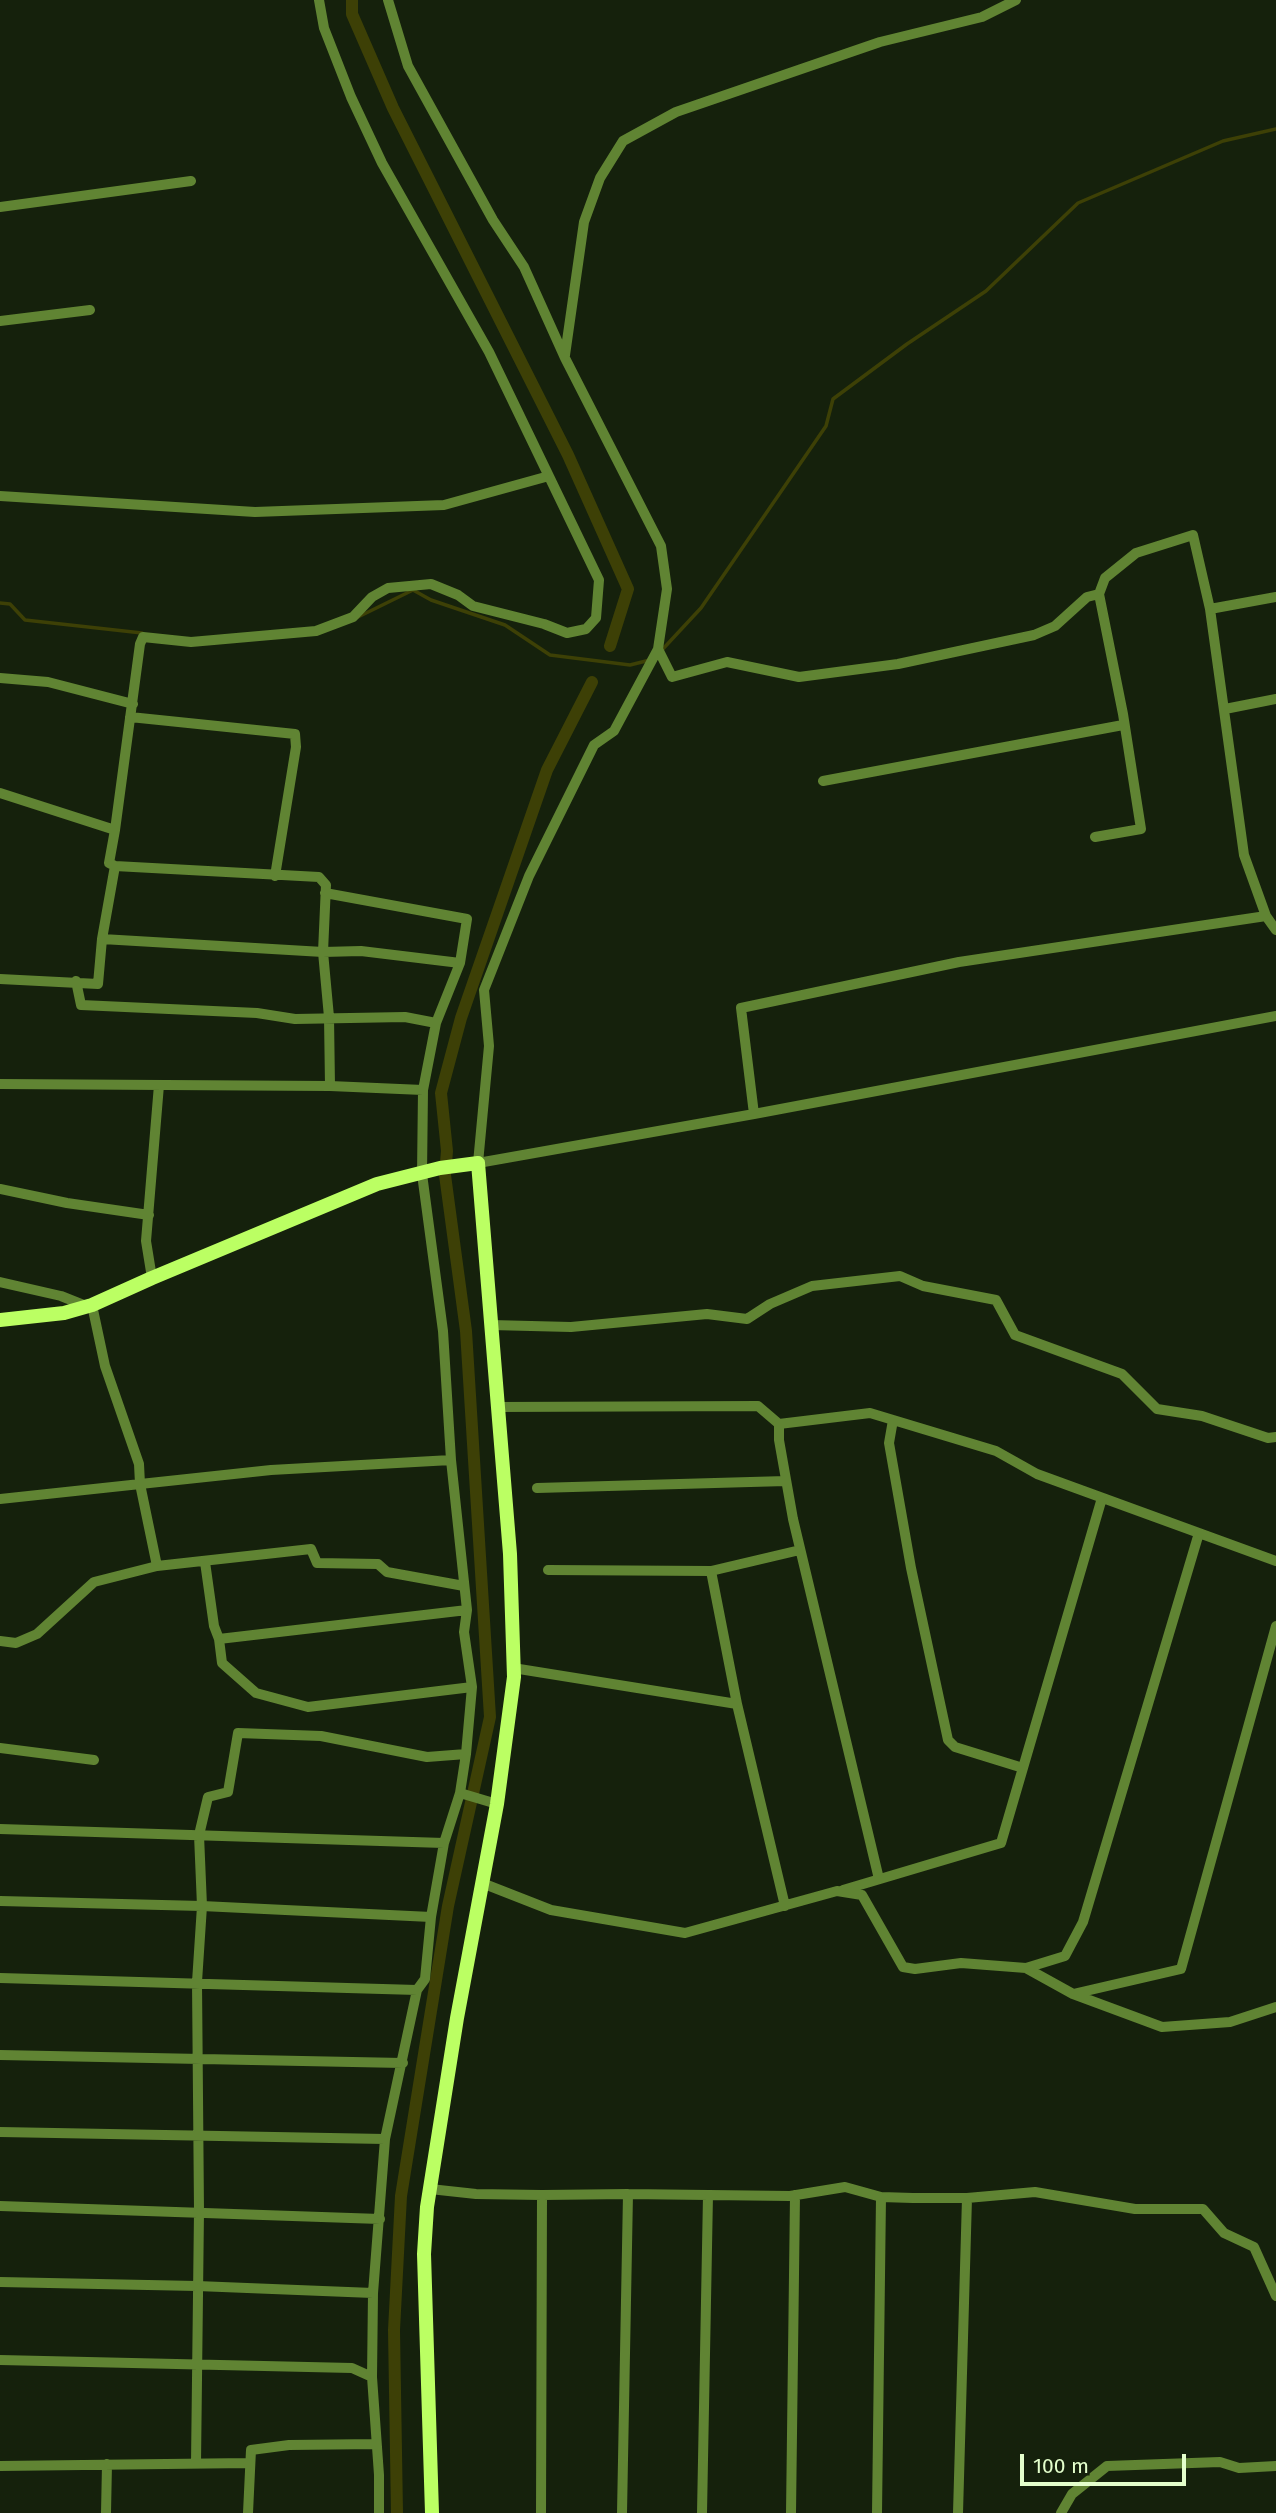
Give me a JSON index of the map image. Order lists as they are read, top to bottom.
{
  "scale_bar": "100 m"
}
